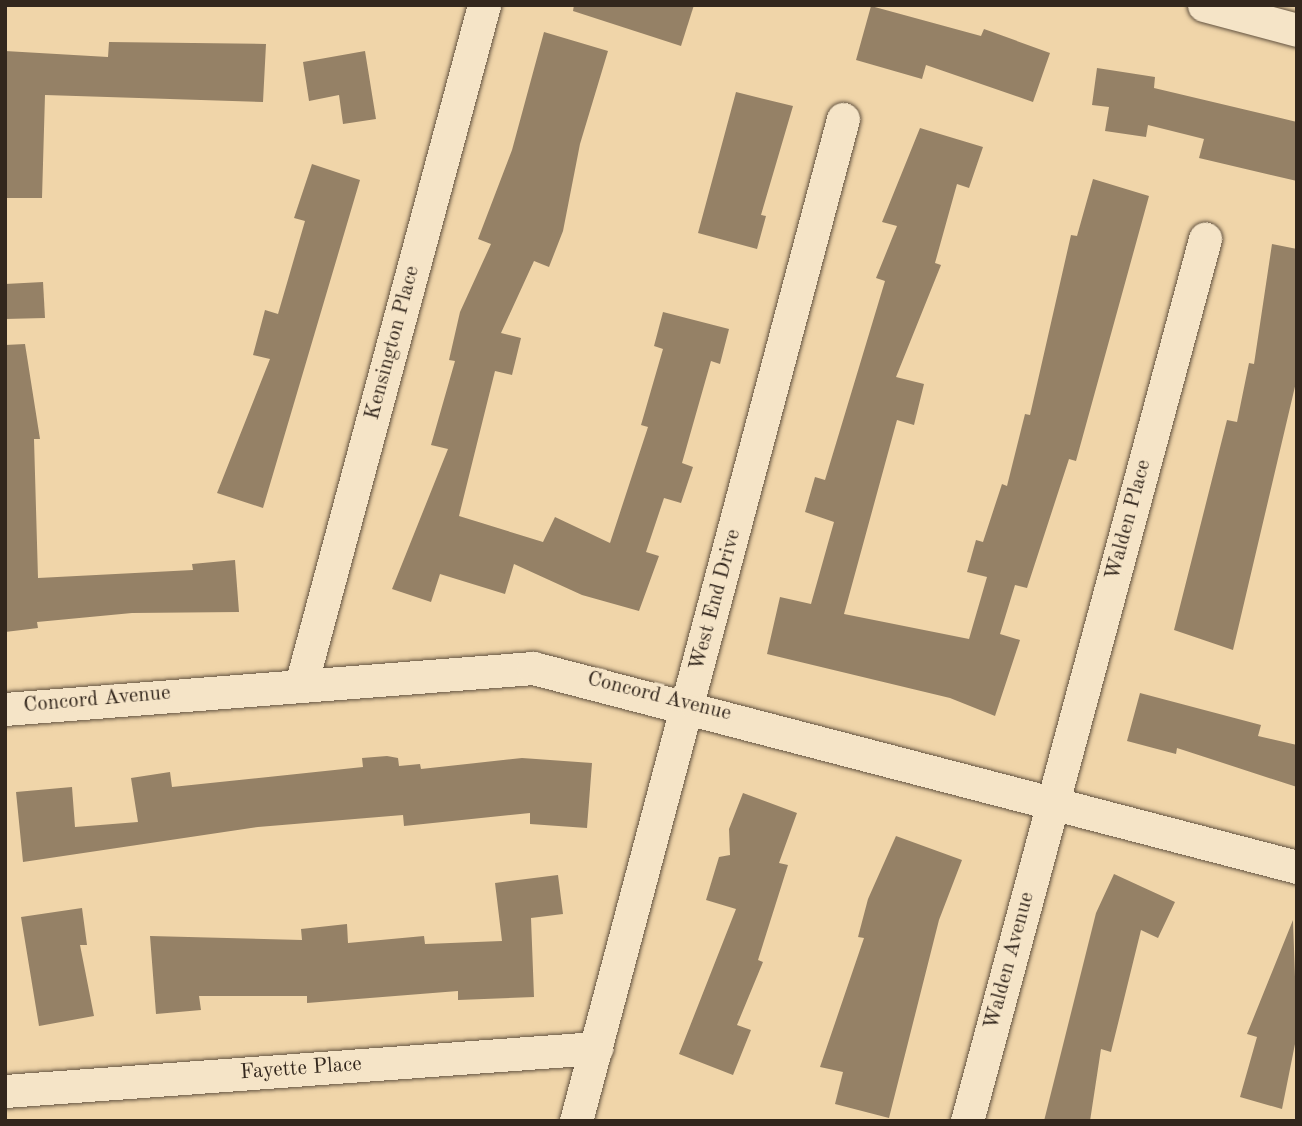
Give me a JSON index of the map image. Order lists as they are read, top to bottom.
{
  "streets": {
    "street": [
      "Kensington Place",
      "Walden Place",
      "West End Drive",
      "Concord Avenue",
      "Walden Avenue",
      "Fayette Place"
    ]
  },
  "crossings": [
    ["Kensington Place", "Concord Avenue"],
    ["Walden Place", "Concord Avenue"],
    ["Walden Place", "Walden Avenue"],
    ["West End Drive", "Concord Avenue"],
    ["West End Drive", "Fayette Place"],
    ["Concord Avenue", "Walden Avenue"]
  ]
}
